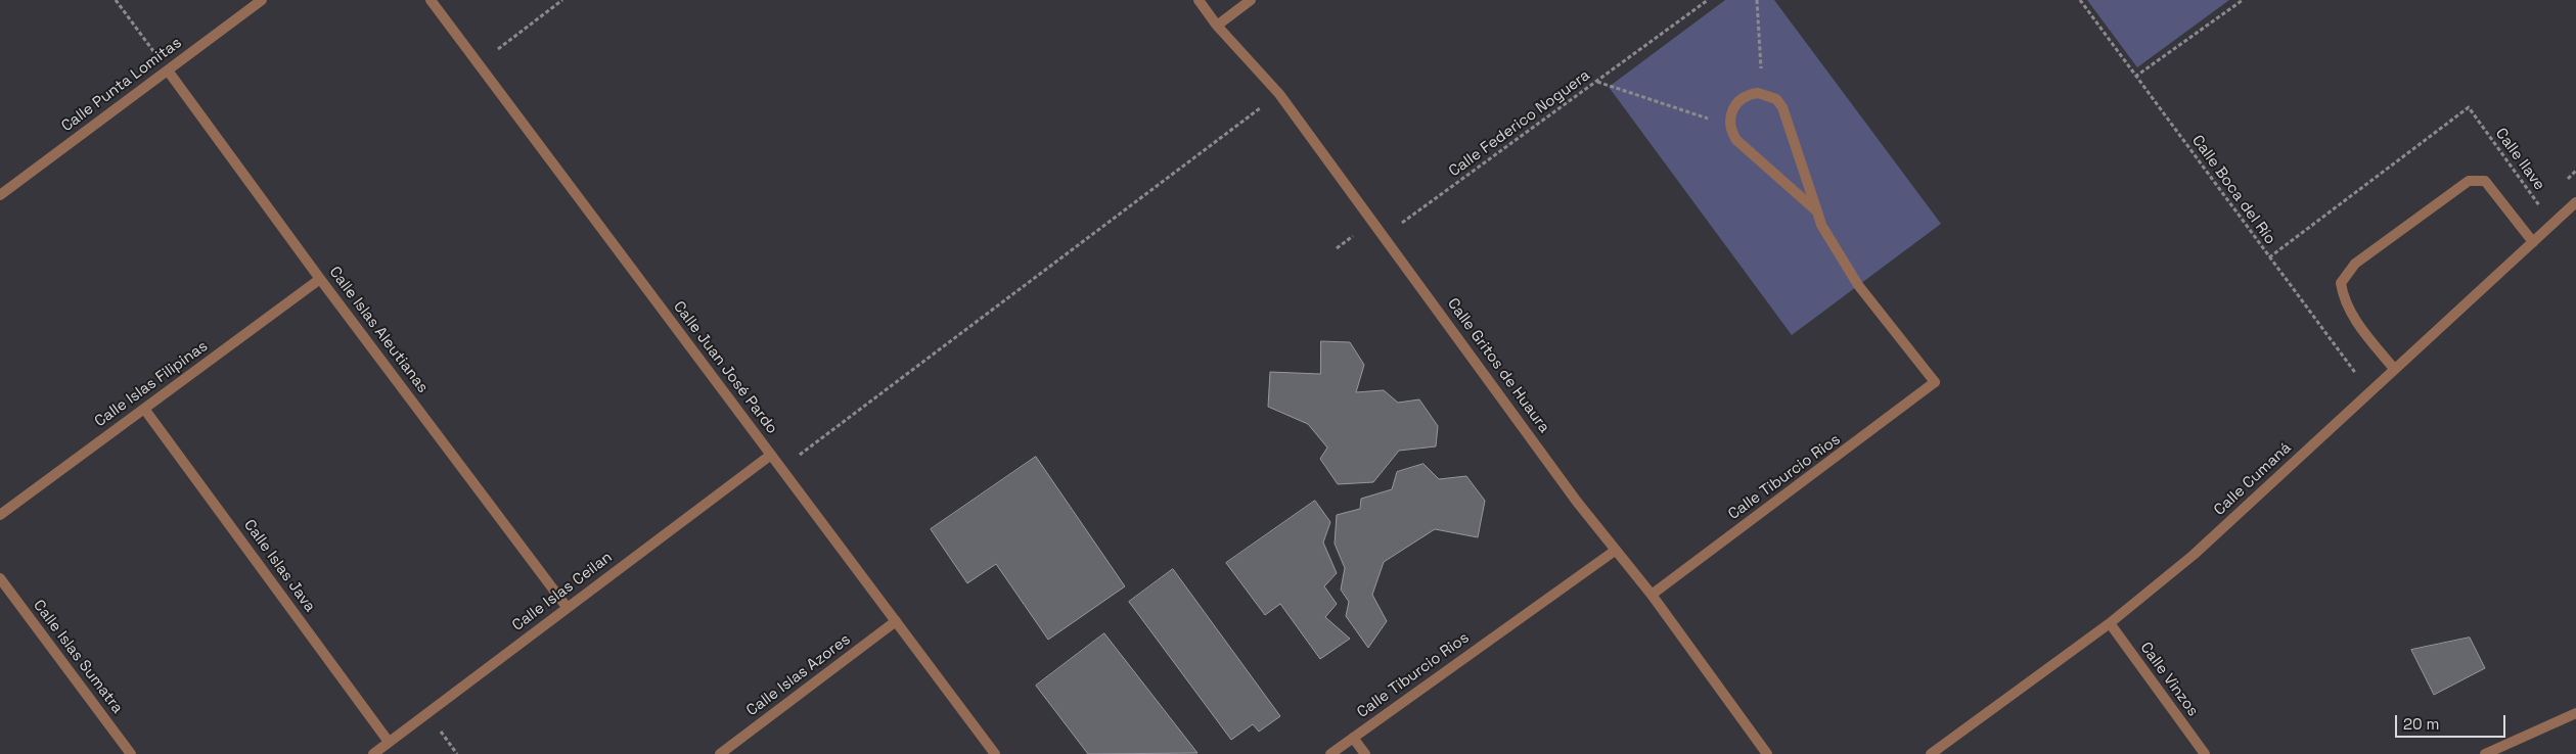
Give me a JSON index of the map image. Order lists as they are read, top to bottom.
{
  "streets": {
    "street": [
      "Calle Punta Lomitas",
      "Calle Islas Aleutianas",
      "Calle Gritos de Huaura",
      "Calle Juan José Pardo",
      "Calle Islas Filipinas",
      "Calle Tiburcio Rios",
      "Calle Cumaná",
      "Calle Islas Java",
      "Calle Islas Ceilan",
      "Calle Islas Sumatra",
      "Calle Islas Azores",
      "Calle Vinzos"
    ],
    "path": ["Calle Federico Noguera", "Calle Ilave", "Calle Boca del Río"]
  },
  "crossings": [
    ["Calle Punta Lomitas", "Calle Islas Aleutianas"],
    ["Calle Federico Noguera", "Calle Gritos de Huaura"],
    ["Calle Ilave", "Calle Boca del Río"],
    ["Calle Ilave", "Calle Cumaná"],
    ["Calle Boca del Río", "Calle Cumaná"],
    ["Calle Islas Aleutianas", "Calle Islas Filipinas"],
    ["Calle Islas Aleutianas", "Calle Islas Ceilan"],
    ["Calle Gritos de Huaura", "Calle Tiburcio Rios"],
    ["Calle Juan José Pardo", "Calle Islas Ceilan"],
    ["Calle Juan José Pardo", "Calle Islas Azores"],
    ["Calle Islas Filipinas", "Calle Islas Java"],
    ["Calle Cumaná", "Calle Vinzos"],
    ["Calle Islas Java", "Calle Islas Ceilan"]
  ],
  "scale_bar": "20 m"
}
